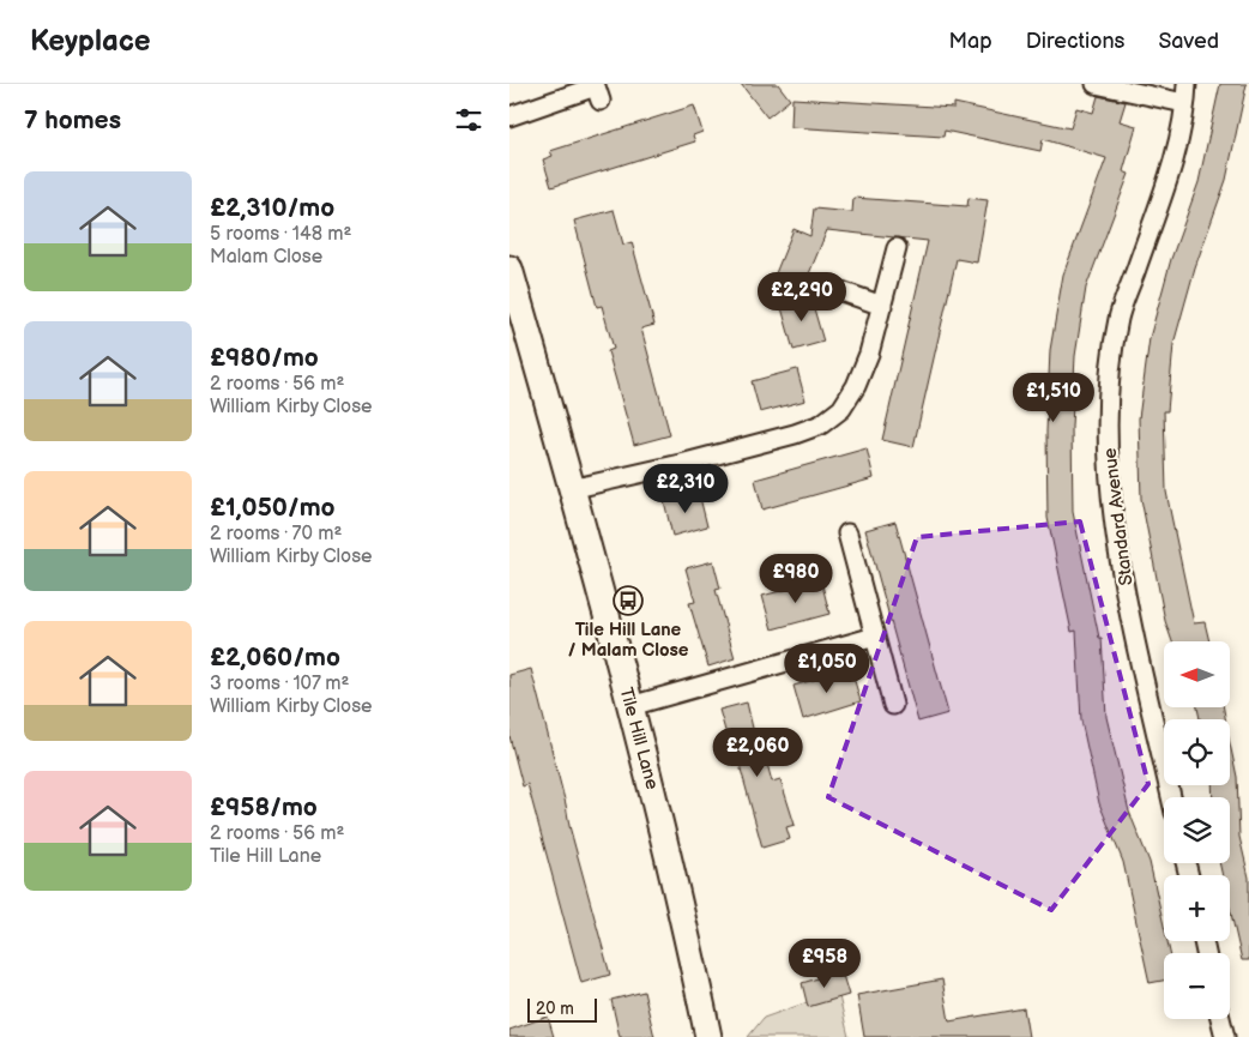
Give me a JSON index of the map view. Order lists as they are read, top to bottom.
{
  "streets": {
    "main road": ["Tile Hill Lane"],
    "street": ["Standard Avenue"]
  },
  "places": {
    "bus stop": ["Tile Hill Lane / Malam Close"]
  },
  "scale_bar": "20 m",
  "north": "left",
  "page": {
    "header": "Keyplace",
    "nav": ["Map", "Directions", "Saved"],
    "heading": "7 homes",
    "list": [
      {
        "name": "£2,310/mo",
        "note": "5 rooms · 148 m² · Malam Close"
      },
      {
        "name": "£980/mo",
        "note": "2 rooms · 56 m² · William Kirby Close"
      },
      {
        "name": "£1,050/mo",
        "note": "2 rooms · 70 m² · William Kirby Close"
      },
      {
        "name": "£2,060/mo",
        "note": "3 rooms · 107 m² · William Kirby Close"
      },
      {
        "name": "£958/mo",
        "note": "2 rooms · 56 m² · Tile Hill Lane"
      }
    ],
    "price": [
      "£2,290",
      "£1,510",
      "£2,310",
      "£980",
      "£1,050",
      "£2,060",
      "£958"
    ],
    "map_buttons": ["+", "−"],
    "scale": "20 m"
  }
}
